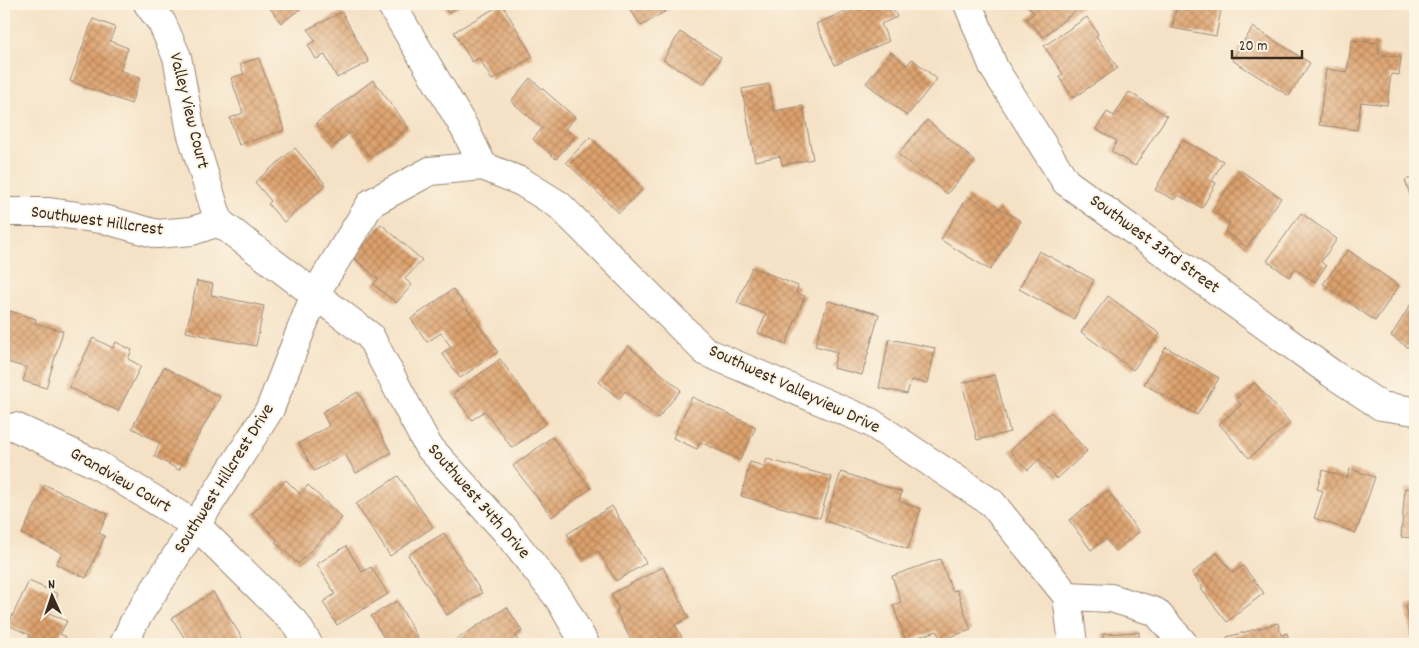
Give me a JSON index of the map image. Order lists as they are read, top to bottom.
{
  "streets": {
    "street": [
      "Valley View Court",
      "Southwest Hillcrest",
      "Southwest 33rd Street",
      "Southwest Valleyview Drive",
      "Southwest Hillcrest Drive",
      "Grandview Court",
      "Southwest 34th Drive"
    ]
  },
  "crossings": [
    ["Valley View Court", "Southwest Hillcrest"],
    ["Valley View Court", "Southwest 34th Drive"],
    ["Southwest Hillcrest", "Southwest 34th Drive"],
    ["Southwest Valleyview Drive", "Southwest Hillcrest Drive"],
    ["Southwest Hillcrest Drive", "Grandview Court"],
    ["Southwest Hillcrest Drive", "Southwest 34th Drive"]
  ],
  "scale_bar": "20 m",
  "north": "top"
}
